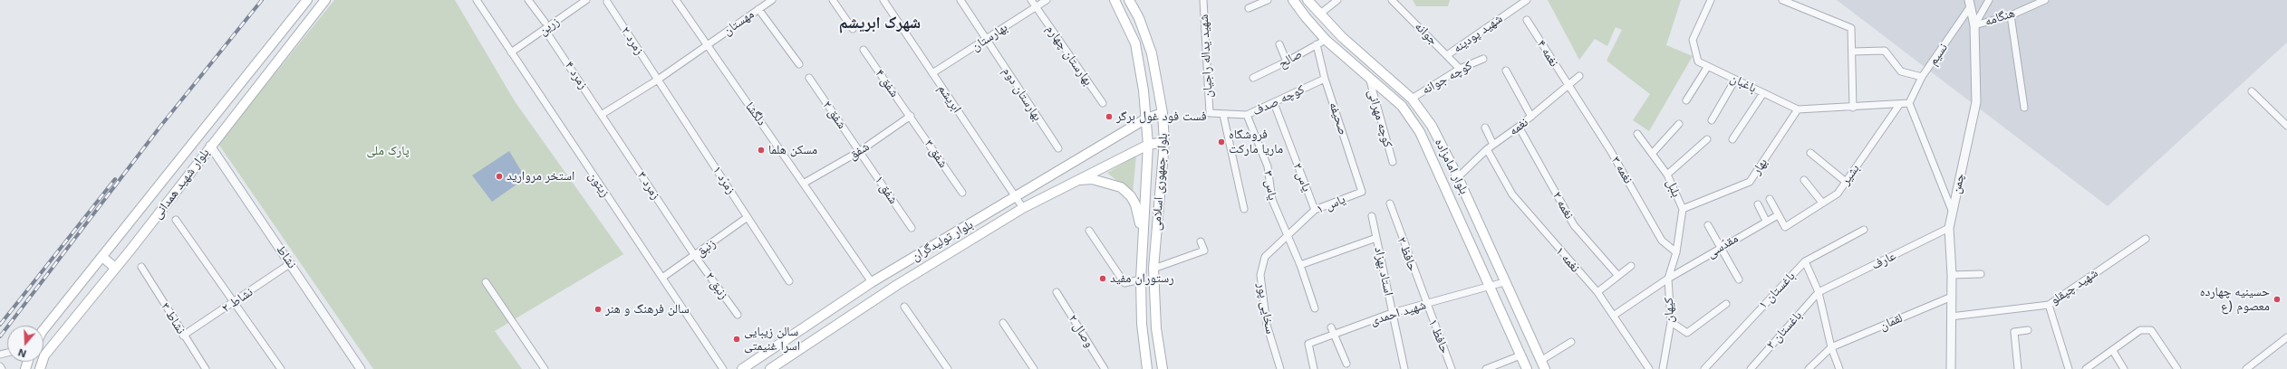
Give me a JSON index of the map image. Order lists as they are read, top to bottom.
{
  "streets": {
    "main road": [
      "بلوار امامزاده",
      "بلوار جمهوری اسلامی",
      "بلوار شهید همدانی",
      "بلوار تولیدگران"
    ],
    "street": [
      "هنگامه",
      "مهستان",
      "زرین",
      "جوانه",
      "شهید پودینه",
      "بهارستان",
      "زمرد ۲",
      "نغمه ۴",
      "نسیم",
      "بهارستان چهارم",
      "شهید یداله راجیان",
      "صالح",
      "زمرد ۴",
      "کوچه جوانه",
      "شفق ۴",
      "باغبان",
      "بهارستان دوم",
      "ابریشم",
      "کوچه صدف",
      "دلگشا",
      "شفق ۲",
      "صحیفه",
      "کوچه مهرانی",
      "نغمه",
      "شفق",
      "شفق ۳",
      "بهار",
      "نغمه ۳",
      "بشیر",
      "یاس ۲",
      "زمرّد ۱",
      "چمن",
      "زیتون",
      "زمرد ۳",
      "یاس ۳",
      "بلبل",
      "شفق ۱",
      "یاس ۱",
      "نغمه ۲",
      "مقدّسی",
      "زنبق",
      "حافظ ۲",
      "نشاط",
      "نغمه ۱",
      "عارف",
      "استاد بهزاد",
      "زنبق ۲",
      "شهید چپقلو",
      "باغستان ۱",
      "نشاط ۲",
      "سخایی پور",
      "کیهان",
      "شهید احمدی",
      "نشاط ۳",
      "لقمان",
      "باغستان ۲",
      "وصال ۲",
      "حافظ ۱"
    ]
  },
  "crossings": [
    ["هنگامه", "چمن"],
    ["مهستان", "زمرد ۲"],
    ["مهستان", "زمرد ۴"],
    ["مهستان", "دلگشا"],
    ["مهستان", "زمرّد ۱"],
    ["مهستان", "زمرد ۳"],
    ["زرین", "زیتون"],
    ["جوانه", "شهید پودینه"],
    ["جوانه", "کوچه جوانه"],
    ["بهارستان", "بهارستان چهارم"],
    ["بهارستان", "بهارستان دوم"],
    ["بهارستان", "ابریشم"],
    ["زمرد ۲", "زمرّد ۱"],
    ["نغمه ۴", "نغمه"],
    ["نغمه ۴", "نغمه ۳"],
    ["نسیم", "باغبان"],
    ["نسیم", "چمن"],
    ["شهید یداله راجیان", "کوچه صدف"],
    ["صالح", "صحیفه"],
    ["صالح", "بلوار امامزاده"],
    ["زمرد ۴", "زمرد ۳"],
    ["کوچه جوانه", "بلوار امامزاده"],
    ["شفق ۴", "شفق"],
    ["شفق ۴", "شفق ۳"],
    ["باغبان", "بهار"],
    ["باغبان", "بشیر"],
    ["ابریشم", "بلوار تولیدگران"],
    ["کوچه صدف", "صحیفه"],
    ["کوچه صدف", "یاس ۲"],
    ["کوچه صدف", "یاس ۳"],
    ["دلگشا", "شفق"],
    ["دلگشا", "بلوار تولیدگران"],
    ["شفق ۲", "شفق"],
    ["شفق ۲", "شفق ۱"],
    ["صحیفه", "یاس ۱"],
    ["کوچه مهرانی", "بلوار امامزاده"],
    ["نغمه", "بلوار امامزاده"],
    ["نغمه", "نغمه ۳"],
    ["نغمه", "نغمه ۲"],
    ["نغمه", "نغمه ۱"],
    ["شفق", "شفق ۳"],
    ["شفق", "شفق ۱"],
    ["بلوار امامزاده", "شهید احمدی"],
    ["بهار", "بلبل"],
    ["نغمه ۳", "بلبل"],
    ["نغمه ۳", "کیهان"],
    ["بشیر", "مقدّسی"],
    ["یاس ۲", "یاس ۱"],
    ["زمرّد ۱", "زنبق"],
    ["بلوار جمهوری اسلامی", "بلوار تولیدگران"],
    ["بلوار شهید همدانی", "نشاط"],
    ["چمن", "عارف"],
    ["چمن", "شهید چپقلو"],
    ["چمن", "لقمان"],
    ["زیتون", "زنبق"],
    ["زمرد ۳", "زنبق"],
    ["زمرد ۳", "زنبق ۲"],
    ["یاس ۳", "یاس ۱"],
    ["یاس ۳", "سخایی پور"],
    ["بلبل", "کیهان"],
    ["یاس ۱", "سخایی پور"],
    ["مقدّسی", "نغمه ۱"],
    ["مقدّسی", "کیهان"],
    ["زنبق", "زنبق ۲"],
    ["حافظ ۲", "شهید احمدی"],
    ["حافظ ۲", "حافظ ۱"],
    ["نشاط", "نشاط ۲"],
    ["عارف", "باغستان ۲"],
    ["استاد بهزاد", "شهید احمدی"],
    ["نشاط ۲", "نشاط ۳"],
    ["شهید احمدی", "حافظ ۱"]
  ],
  "districts": ["شهرک ابریشم"],
  "parks": ["پارک ملی"],
  "places": [
    "فست فود غول برگر",
    "فروشگاه ماریا مارکت",
    "مسکن هلما",
    "استخر مروارید",
    "رستوران مفید",
    "حسینیه چهارده معصوم (ع",
    "سالن فرهنگ و هنر",
    "سالن زیبایی اسرا غنیمتی"
  ],
  "north": "bottom"
}
